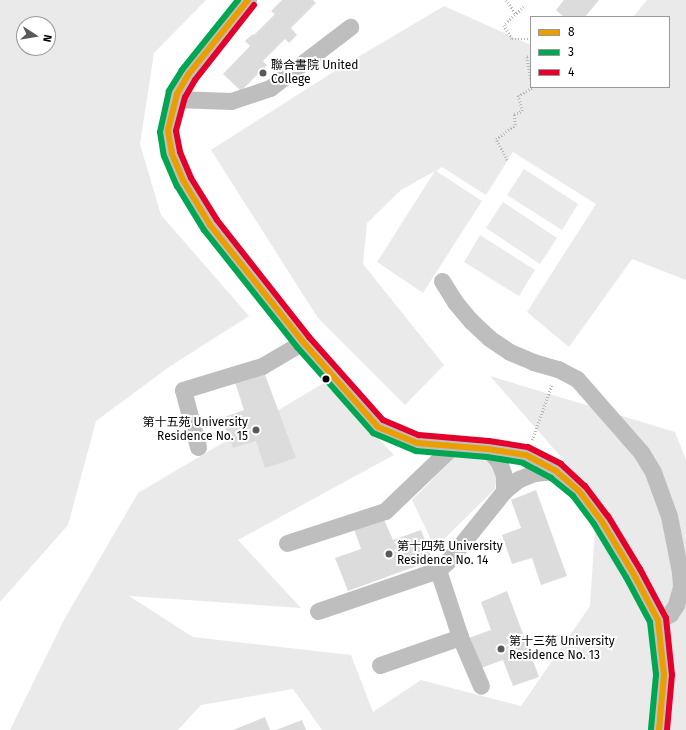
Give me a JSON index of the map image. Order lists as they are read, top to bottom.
{
  "places": [
    "聯合書院 United College",
    "第十五苑 University Residence No. 15",
    "第十四苑 University Residence No. 14",
    "第十三苑 University Residence No. 13"
  ],
  "lines": ["transit line 8", "transit line 3", "transit line 4"],
  "legend": ["8", "3", "4"],
  "north": "right"
}
